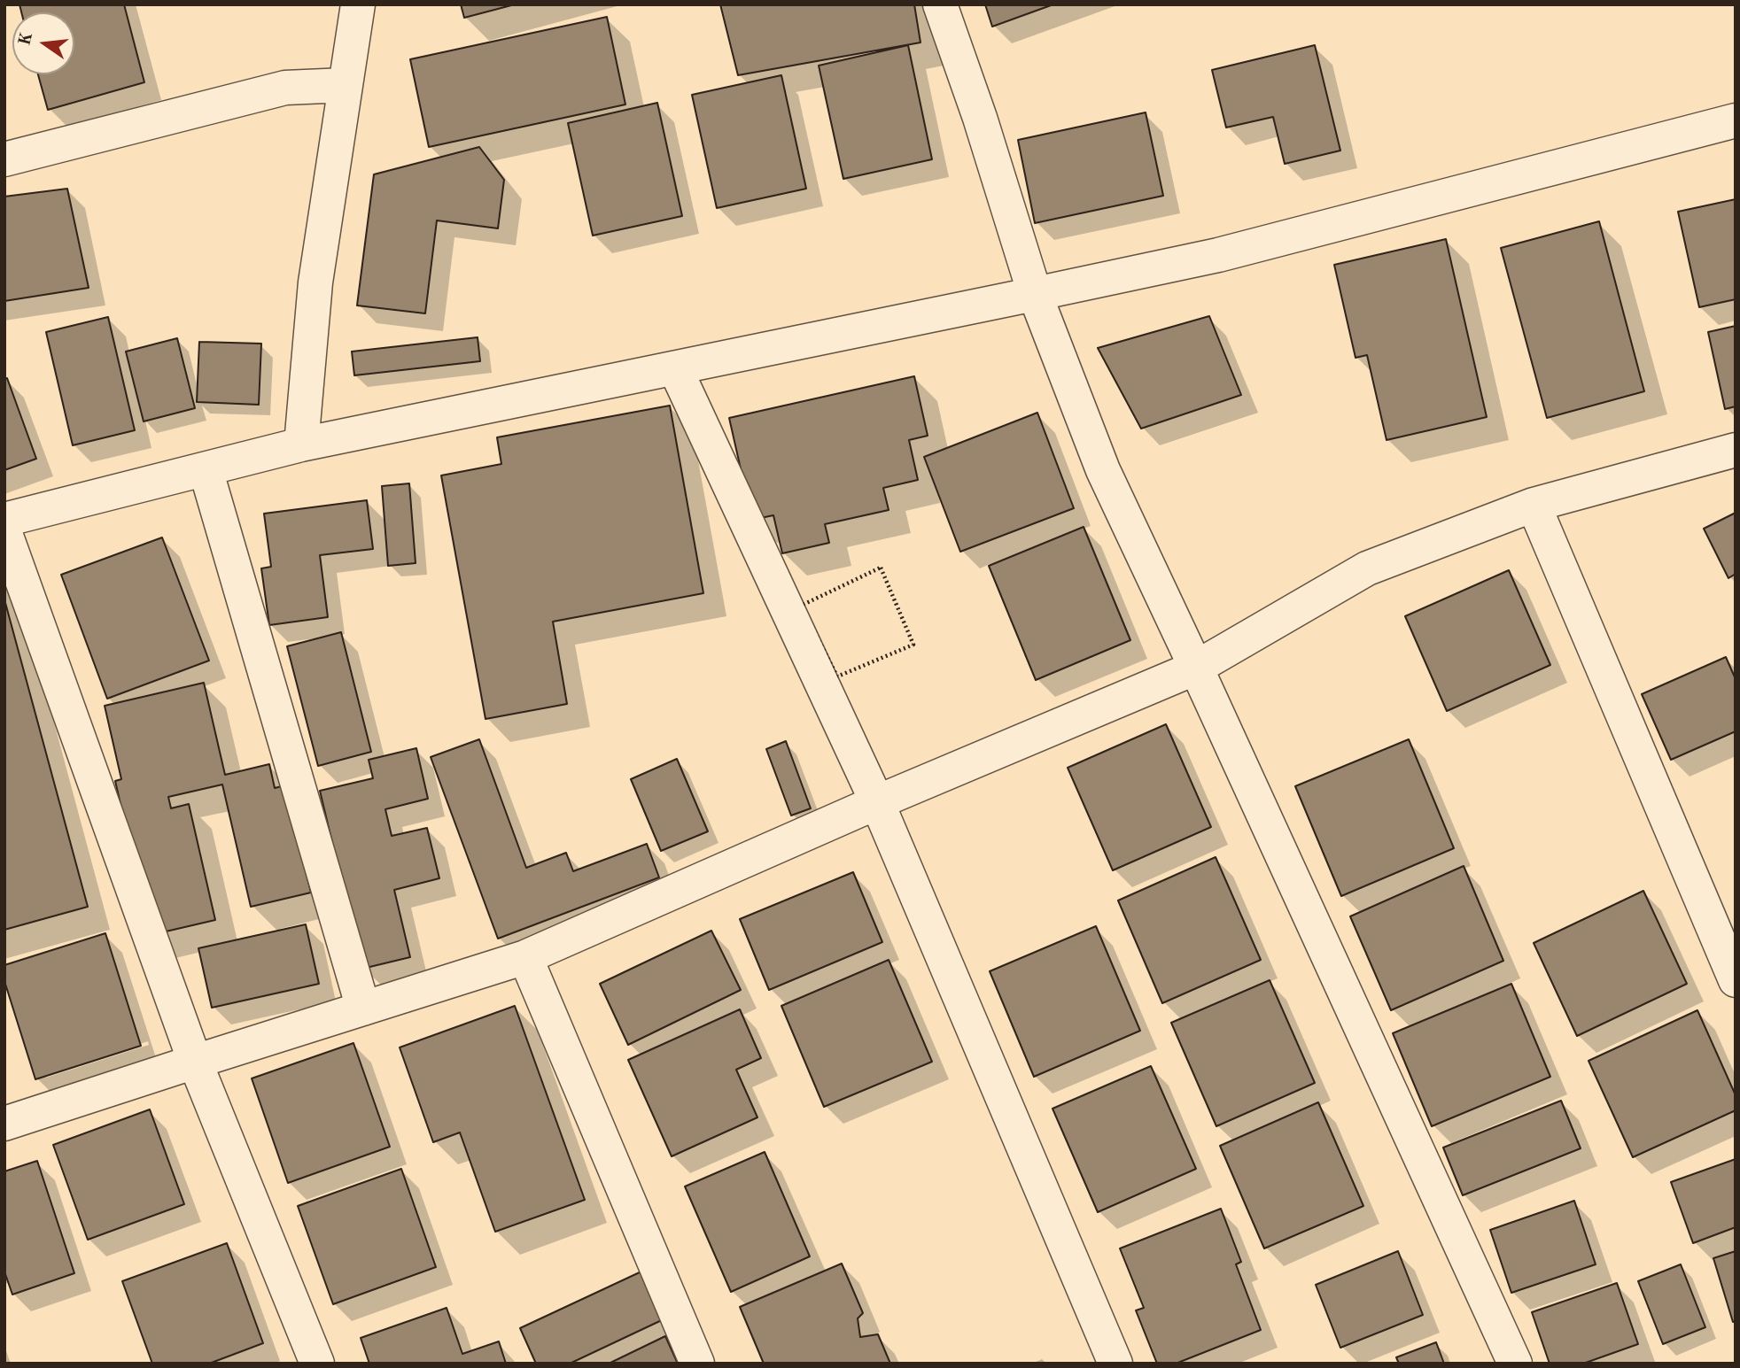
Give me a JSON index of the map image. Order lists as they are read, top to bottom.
{
  "north": "left"
}
